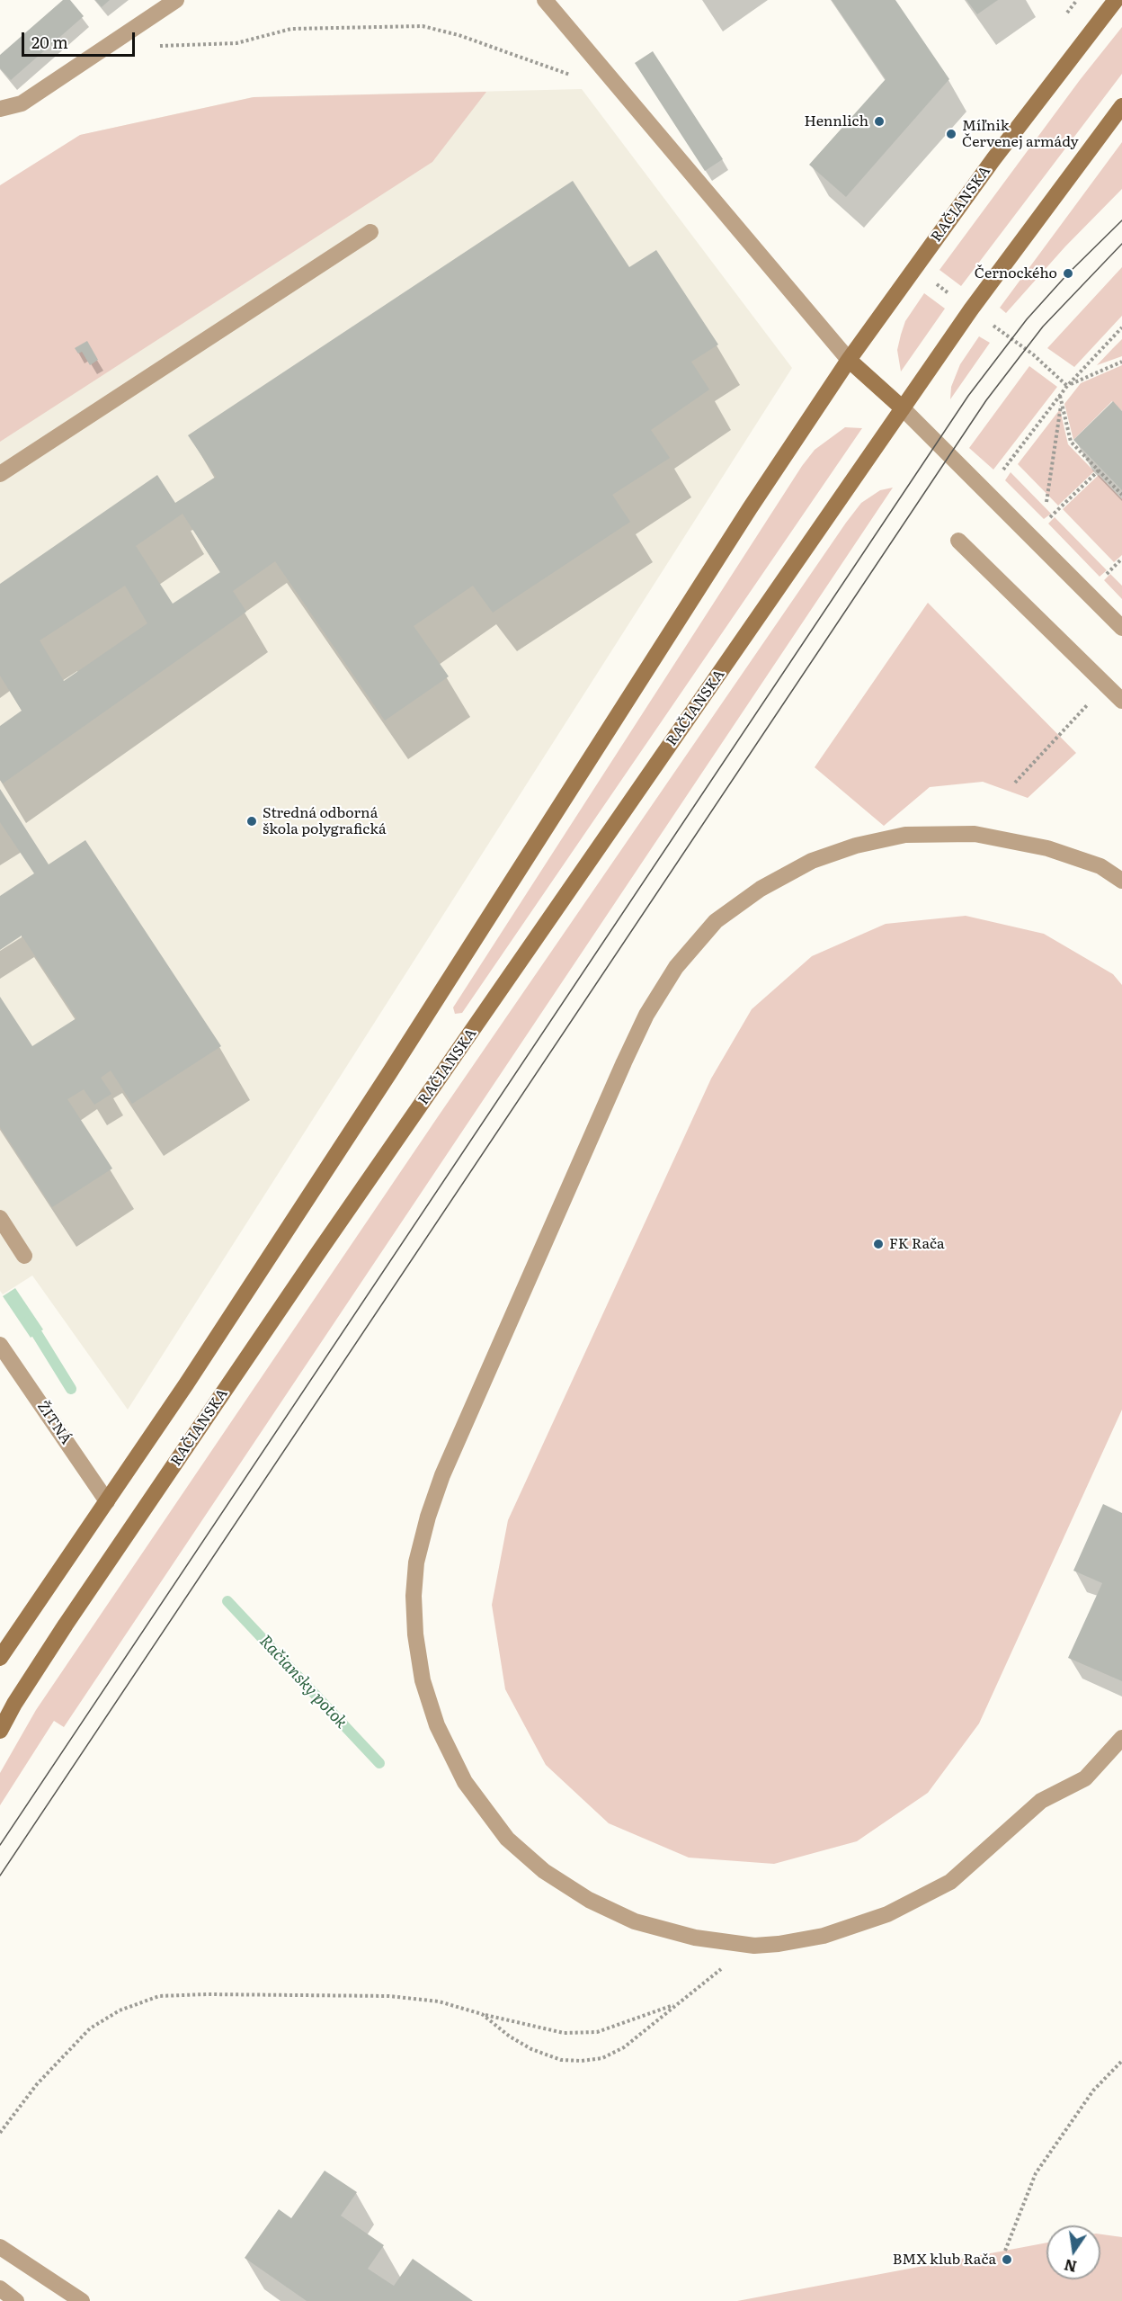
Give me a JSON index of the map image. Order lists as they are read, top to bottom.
{
  "streets": {
    "main road": ["RAČIANSKA"],
    "street": ["ŽITNÁ"]
  },
  "crossings": [
    ["RAČIANSKA", "ŽITNÁ"]
  ],
  "water": ["Račiansky potok"],
  "places": [
    "Hennlich",
    "Míľnik Červenej armády",
    "Černockého",
    "Stredná odborná škola polygrafická",
    "FK Rača",
    "BMX klub Rača"
  ],
  "scale_bar": "20 m",
  "north": "bottom"
}
